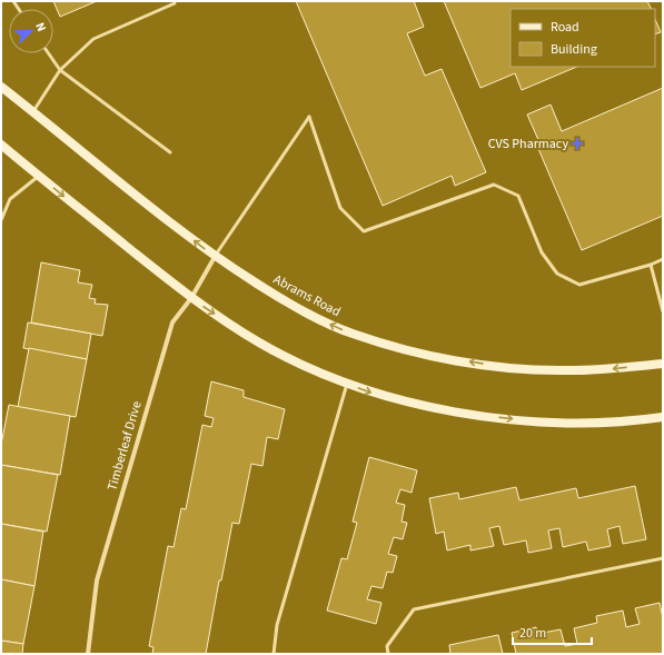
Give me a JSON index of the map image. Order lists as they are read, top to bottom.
{
  "streets": {
    "main road": ["Abrams Road"],
    "street": ["Timberleaf Drive"]
  },
  "crossings": [
    ["Abrams Road", "Timberleaf Drive"]
  ],
  "places": {
    "health": ["CVS Pharmacy"]
  },
  "legend": ["Road", "Building"],
  "scale_bar": "20 m",
  "north": "top right"
}
